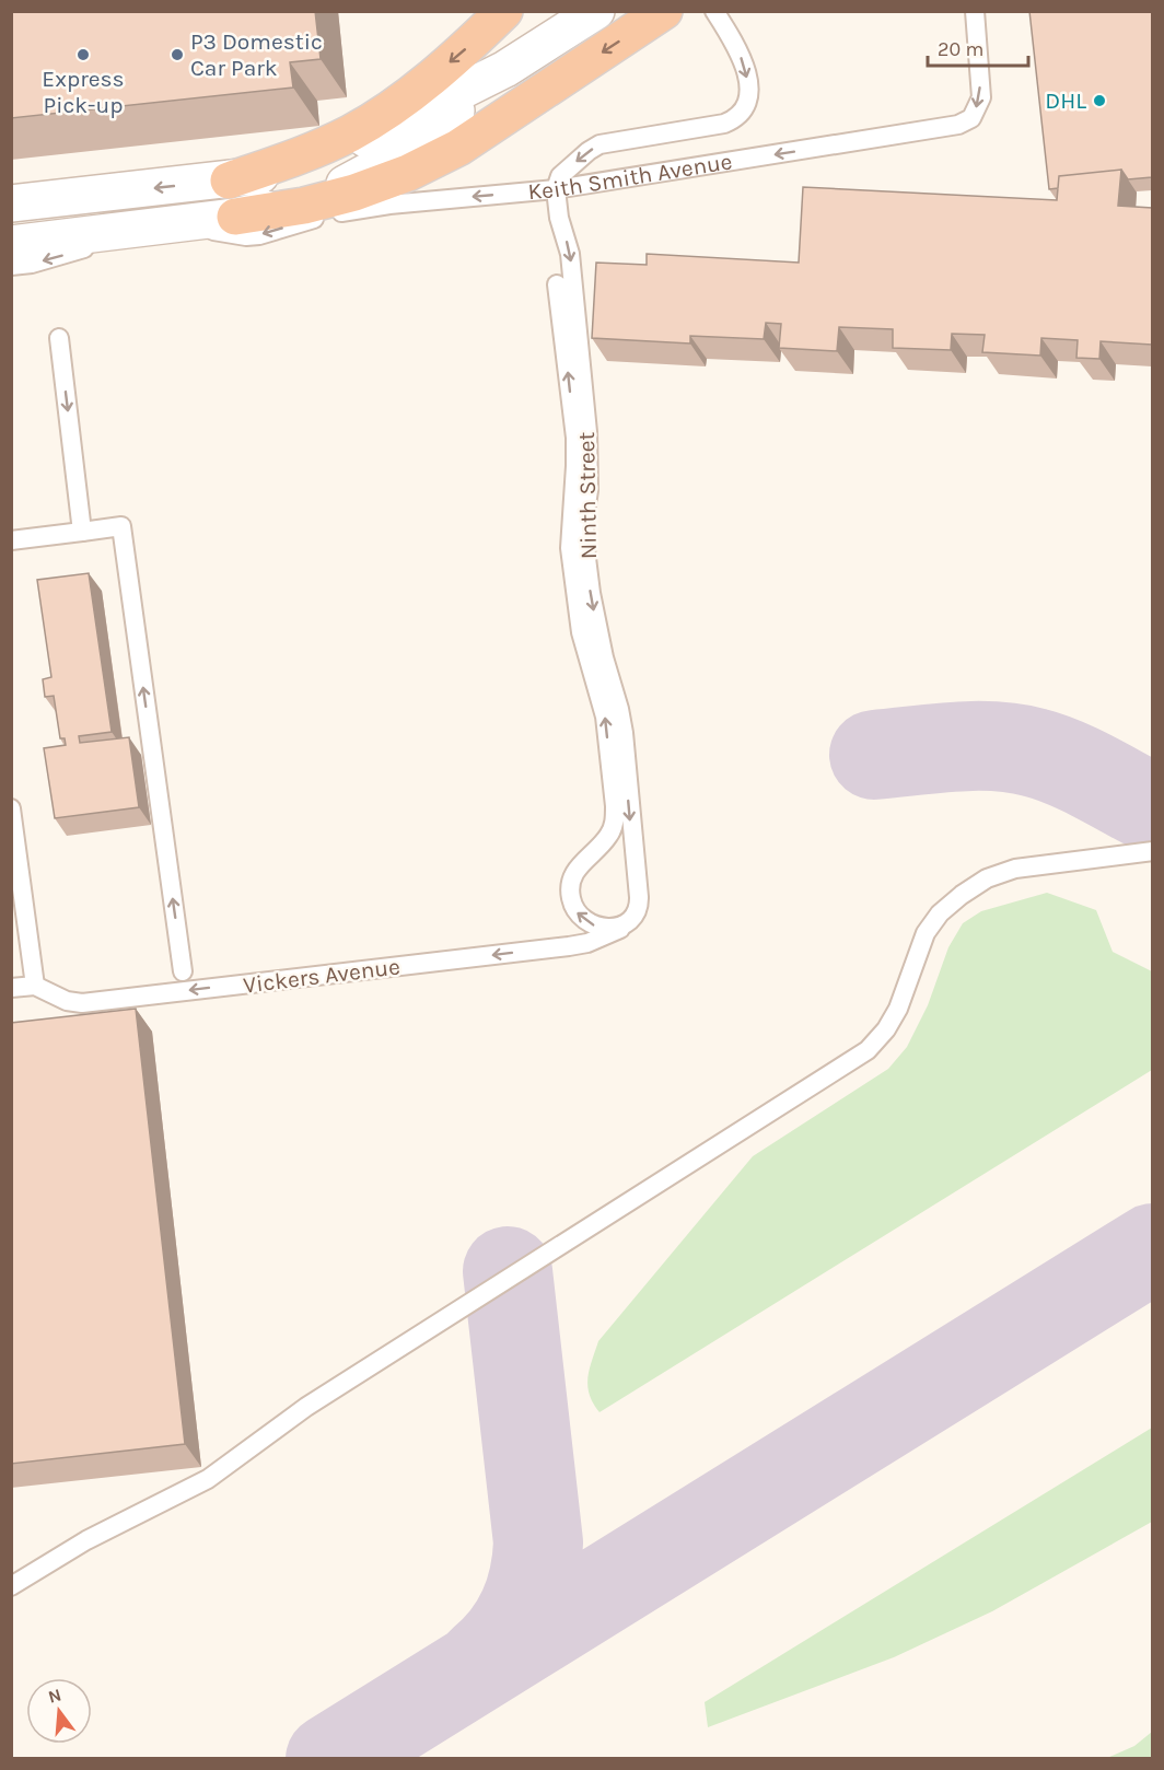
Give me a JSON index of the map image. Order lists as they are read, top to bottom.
{
  "streets": {
    "street": ["Keith Smith Avenue"],
    "lane": ["Ninth Street", "Vickers Avenue"]
  },
  "crossings": [
    ["Keith Smith Avenue", "Ninth Street"],
    ["Ninth Street", "Vickers Avenue"]
  ],
  "one_way": ["Vickers Avenue"],
  "places": ["Express Pick-up", "P3 Domestic Car Park", "DHL"],
  "scale_bar": "20 m",
  "north": "top"
}
